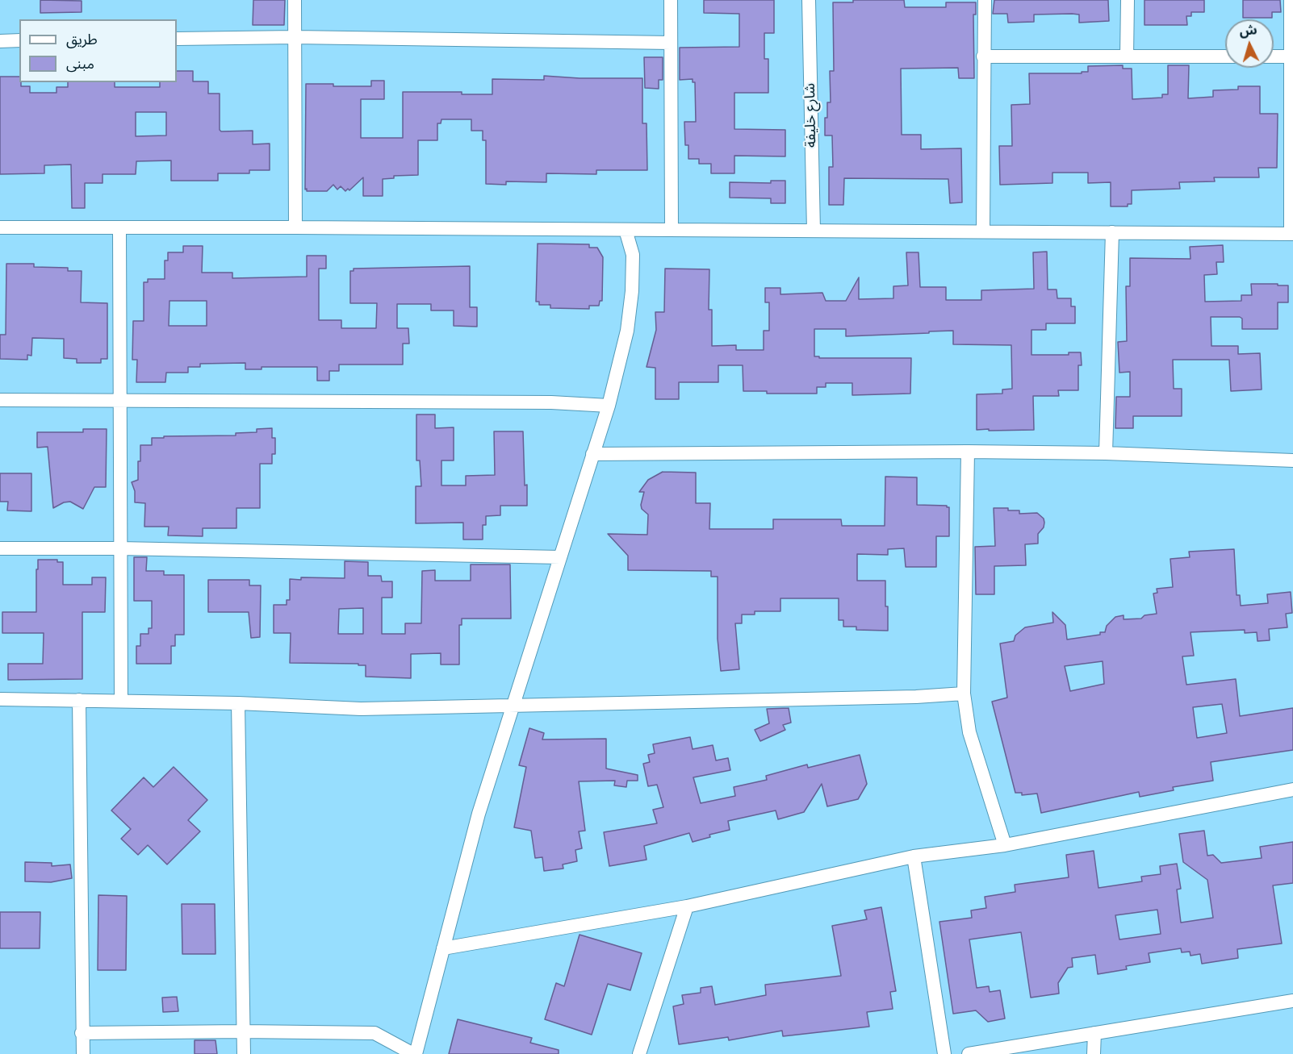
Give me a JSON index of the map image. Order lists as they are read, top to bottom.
{
  "streets": {
    "street": ["شارع خليفة"]
  },
  "legend": ["طريق", "مبنى"],
  "north": "top"
}
